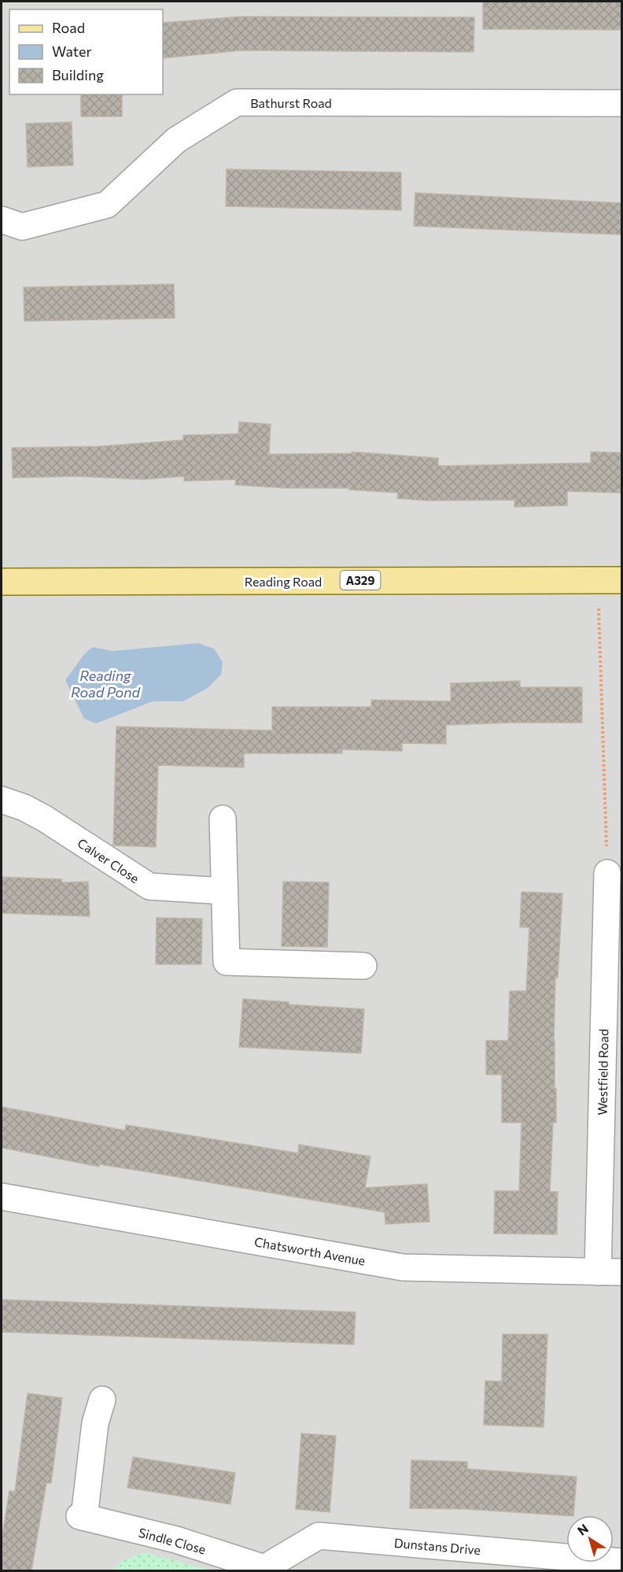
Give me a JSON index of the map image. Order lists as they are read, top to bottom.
{
  "streets": {
    "main road": ["A329", "Reading Road"],
    "street": [
      "Bathurst Road",
      "Calver Close",
      "Westfield Road",
      "Chatsworth Avenue",
      "Sindle Close",
      "Dunstans Drive"
    ]
  },
  "crossings": [
    ["Westfield Road", "Chatsworth Avenue"],
    ["Sindle Close", "Dunstans Drive"]
  ],
  "water": ["Reading Road Pond"],
  "legend": ["Road", "Water", "Building"],
  "north": "top left"
}
